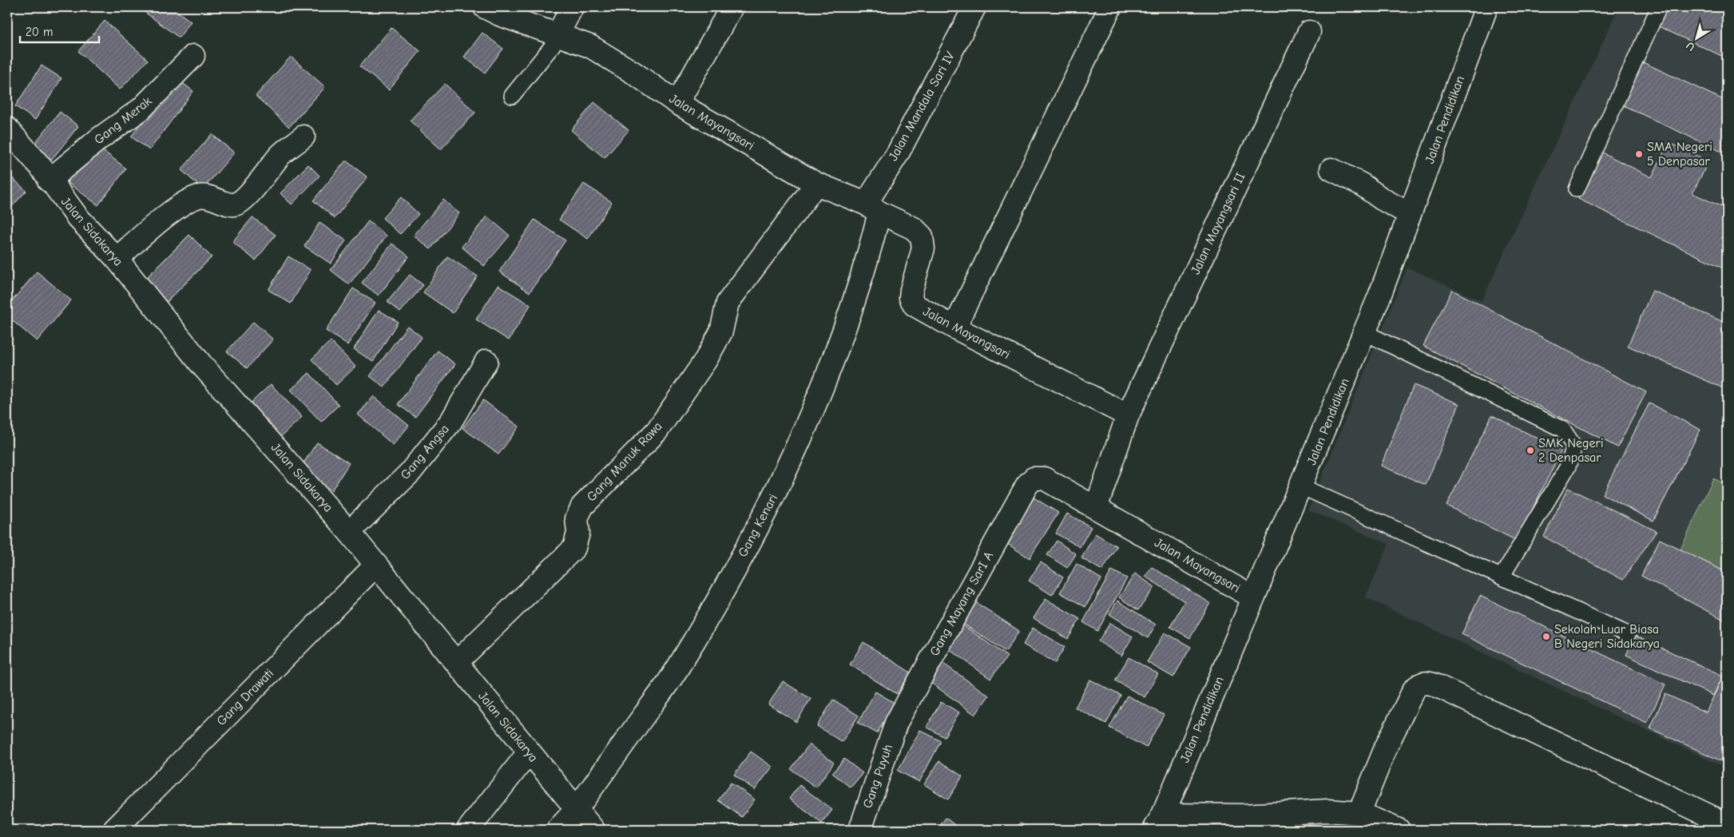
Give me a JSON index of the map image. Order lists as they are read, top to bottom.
{
  "streets": {
    "street": [
      "Jalan Mandala Sari IV",
      "Jalan Pendidikan",
      "Gang Merak",
      "Jalan Mayangsari",
      "Jalan Mayangsari II",
      "Jalan Sidakarya",
      "Gang Angsa",
      "Gang Manuk Rawa",
      "Gang Kenari",
      "Gang Mayang SarI A",
      "Gang Drawati",
      "Gang Puyuh"
    ]
  },
  "crossings": [
    ["Jalan Mandala Sari IV", "Jalan Mayangsari"],
    ["Jalan Mandala Sari IV", "Gang Kenari"],
    ["Jalan Pendidikan", "Jalan Mayangsari"],
    ["Gang Merak", "Jalan Sidakarya"],
    ["Jalan Mayangsari", "Jalan Mayangsari II"],
    ["Jalan Mayangsari", "Gang Manuk Rawa"],
    ["Jalan Mayangsari", "Gang Kenari"],
    ["Jalan Mayangsari", "Gang Mayang SarI A"],
    ["Jalan Sidakarya", "Gang Angsa"],
    ["Jalan Sidakarya", "Gang Manuk Rawa"],
    ["Jalan Sidakarya", "Gang Kenari"],
    ["Jalan Sidakarya", "Gang Drawati"],
    ["Gang Mayang SarI A", "Gang Puyuh"]
  ],
  "places": ["SMA Negeri 5 Denpasar", "SMK Negeri 2 Denpasar", "Sekolah Luar Biasa B Negeri Sidakarya"],
  "scale_bar": "20 m",
  "north": "bottom left"
}
